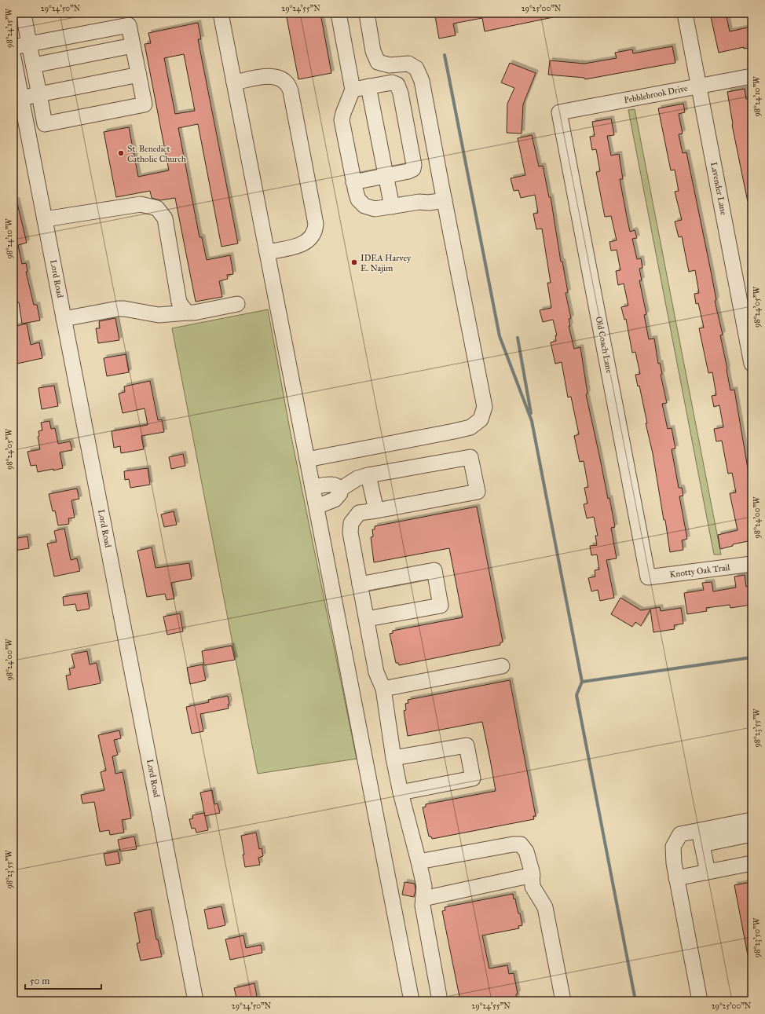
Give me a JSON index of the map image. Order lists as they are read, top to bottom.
{
  "streets": {
    "street": [
      "Pebblebrook Drive",
      "Lavender Lane",
      "Lord Road",
      "Old Coach Lane",
      "Knotty Oak Trail"
    ]
  },
  "crossings": [
    ["Pebblebrook Drive", "Lavender Lane"],
    ["Pebblebrook Drive", "Old Coach Lane"],
    ["Old Coach Lane", "Knotty Oak Trail"]
  ],
  "places": ["St. Benedict Catholic Church", "IDEA Harvey E. Najim"],
  "scale_bar": "50 m",
  "coordinates": [
    "29°24'50\"N",
    "29°24'55\"N",
    "29°25'00\"N",
    "98°24'15\"W",
    "98°24'10\"W",
    "98°24'05\"W",
    "98°24'00\"W",
    "98°23'55\"W",
    "98°23'50\"W"
  ]
}
